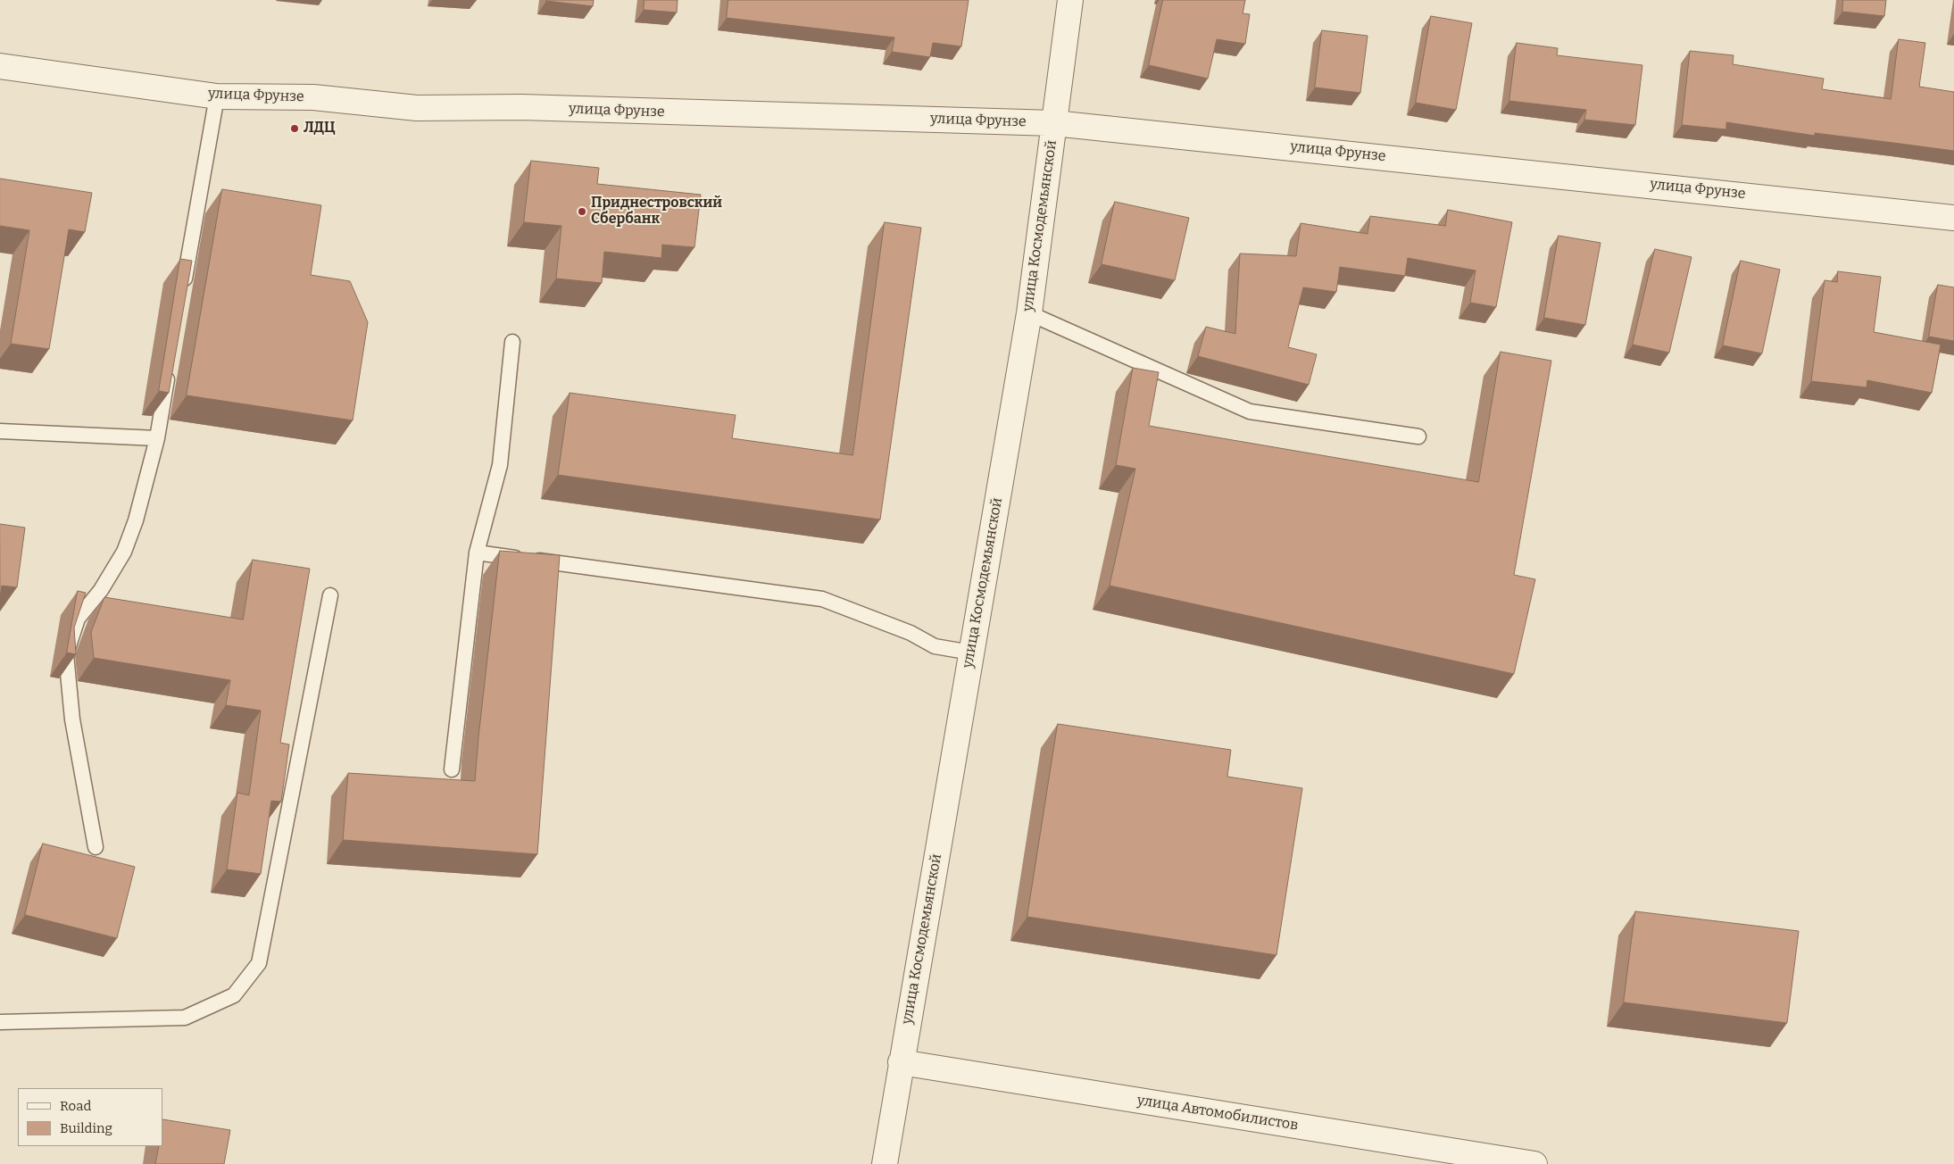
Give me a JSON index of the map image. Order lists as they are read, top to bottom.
{
  "streets": {
    "street": ["улица Фрунзе", "улица Космодемьянской", "улица Автомобилистов"]
  },
  "crossings": [
    ["улица Фрунзе", "улица Космодемьянской"],
    ["улица Космодемьянской", "улица Автомобилистов"]
  ],
  "places": ["ЛДЦ", "Приднестровский Сбербанк"],
  "legend": ["Road", "Building"]
}
